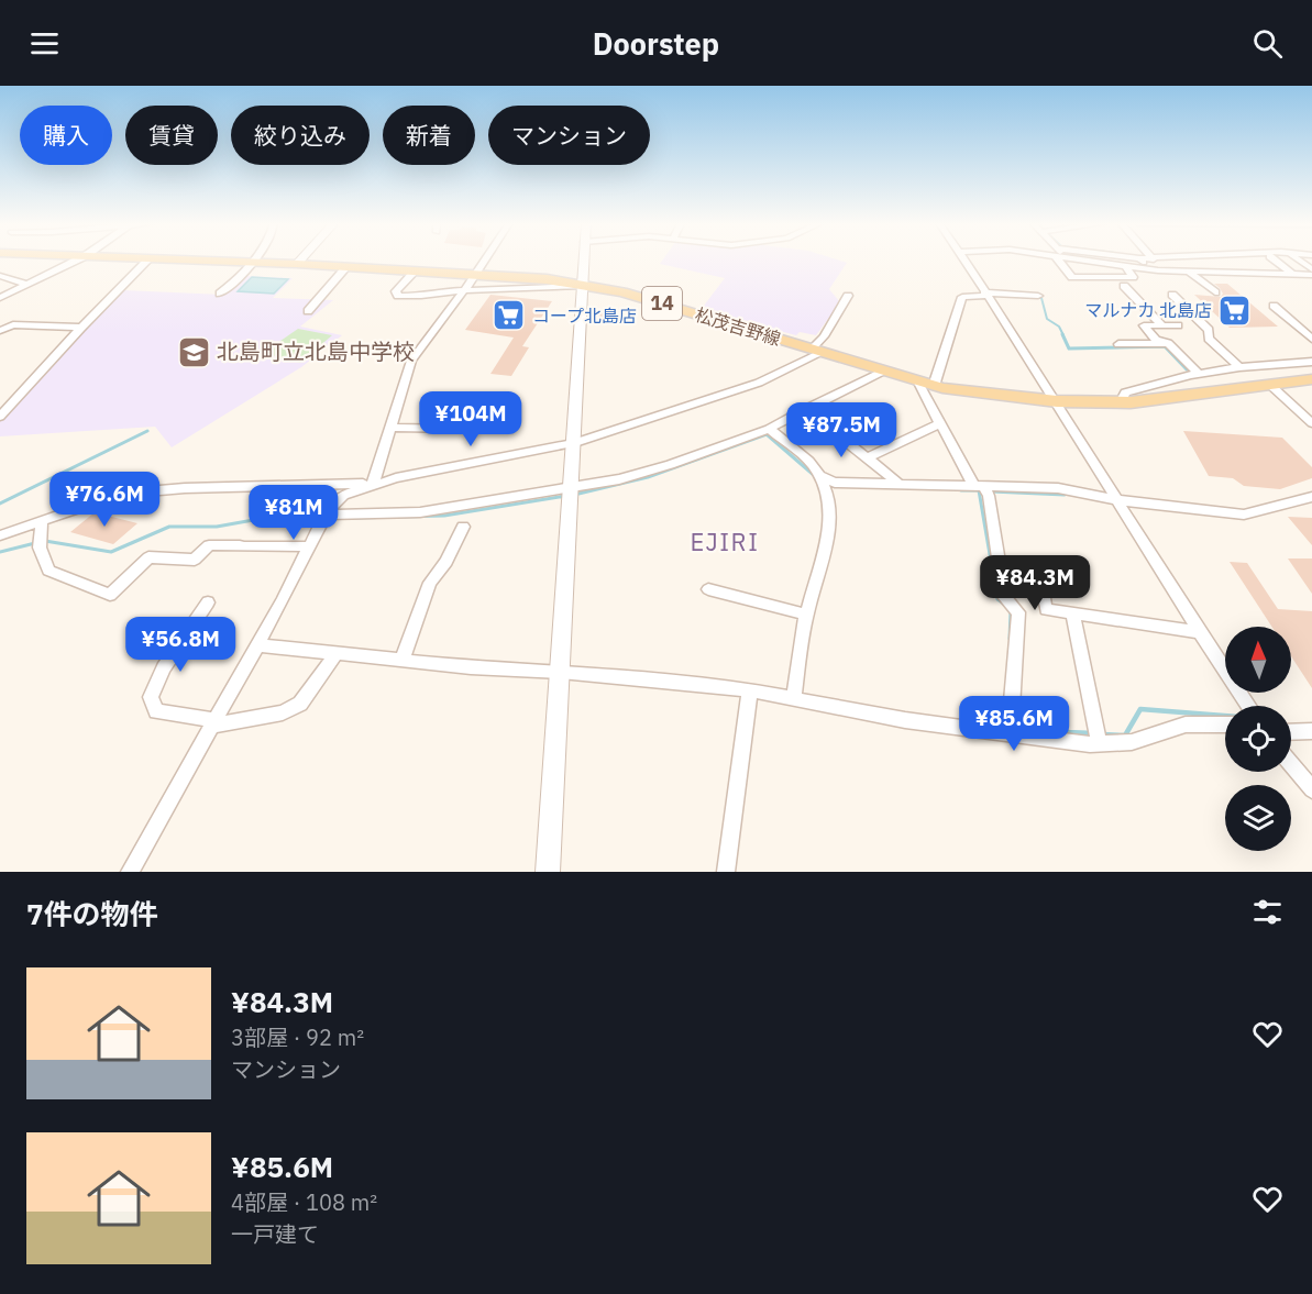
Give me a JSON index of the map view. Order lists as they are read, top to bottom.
{
  "streets": {
    "main road": ["14", "松茂吉野線"]
  },
  "districts": ["EJIRI"],
  "places": {
    "supermarket": ["マルナカ 北島店", "コープ北島店"],
    "school or university": ["北島町立北島中学校"]
  },
  "north": "top",
  "page": {
    "header": "Doorstep",
    "chip": [
      "購入",
      "賃貸",
      "絞り込み",
      "新着",
      "マンション"
    ],
    "price": [
      "¥104M",
      "¥87.5M",
      "¥76.6M",
      "¥81M",
      "¥84.3M",
      "¥56.8M",
      "¥85.6M"
    ],
    "heading": "7件の物件",
    "list": [
      {
        "name": "¥84.3M",
        "note": "3部屋 · 92 m² · マンション"
      },
      {
        "name": "¥85.6M",
        "note": "4部屋 · 108 m² · 一戸建て"
      }
    ]
  }
}
